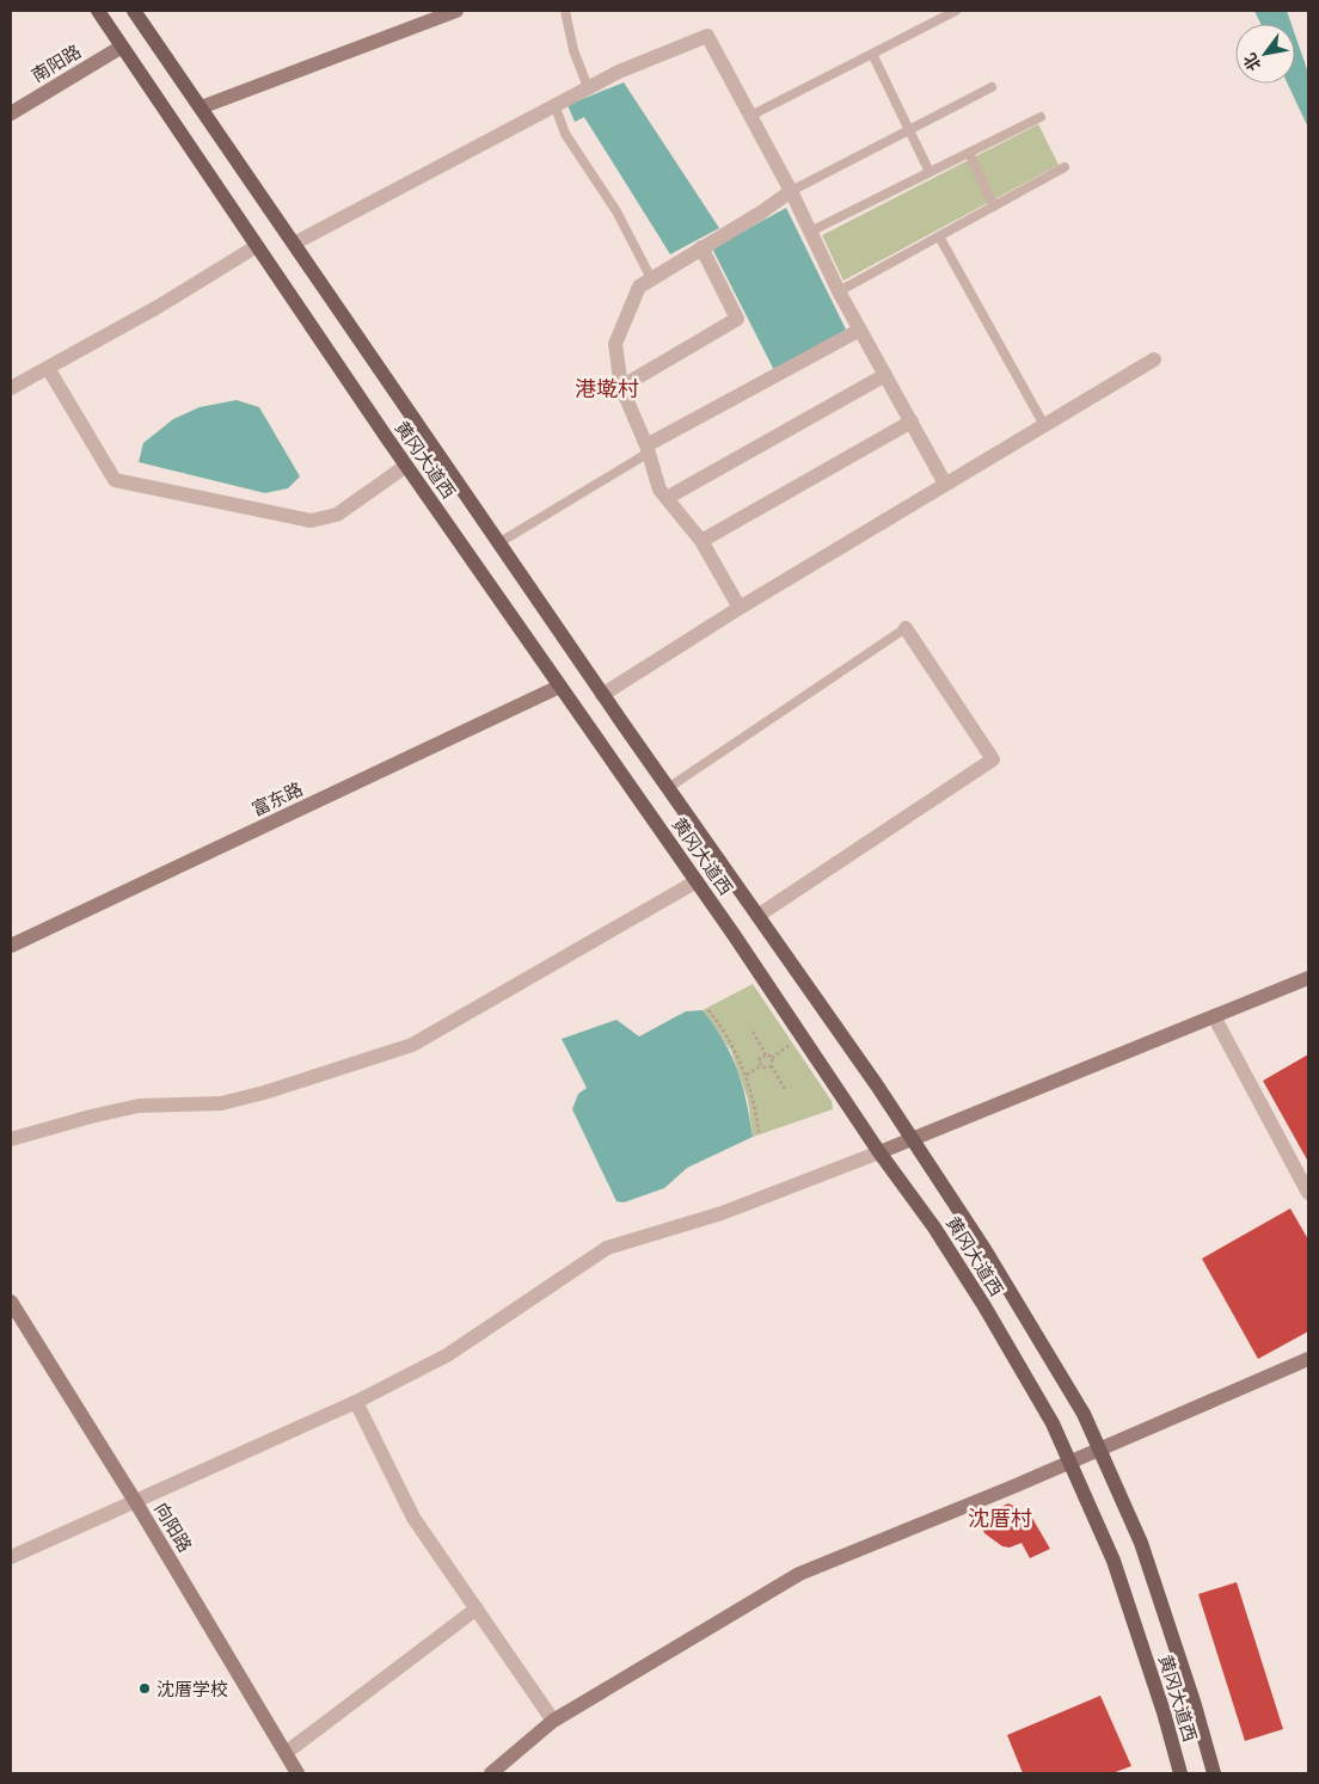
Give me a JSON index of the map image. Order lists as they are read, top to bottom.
{
  "streets": {
    "main road": ["黄冈大道西"],
    "street": ["南阳路", "富东路", "向阳路"]
  },
  "crossings": [
    ["南阳路", "黄冈大道西"],
    ["黄冈大道西", "富东路"]
  ],
  "districts": ["港墘村", "沈厝村"],
  "places": ["沈厝学校"],
  "north": "bottom left"
}
